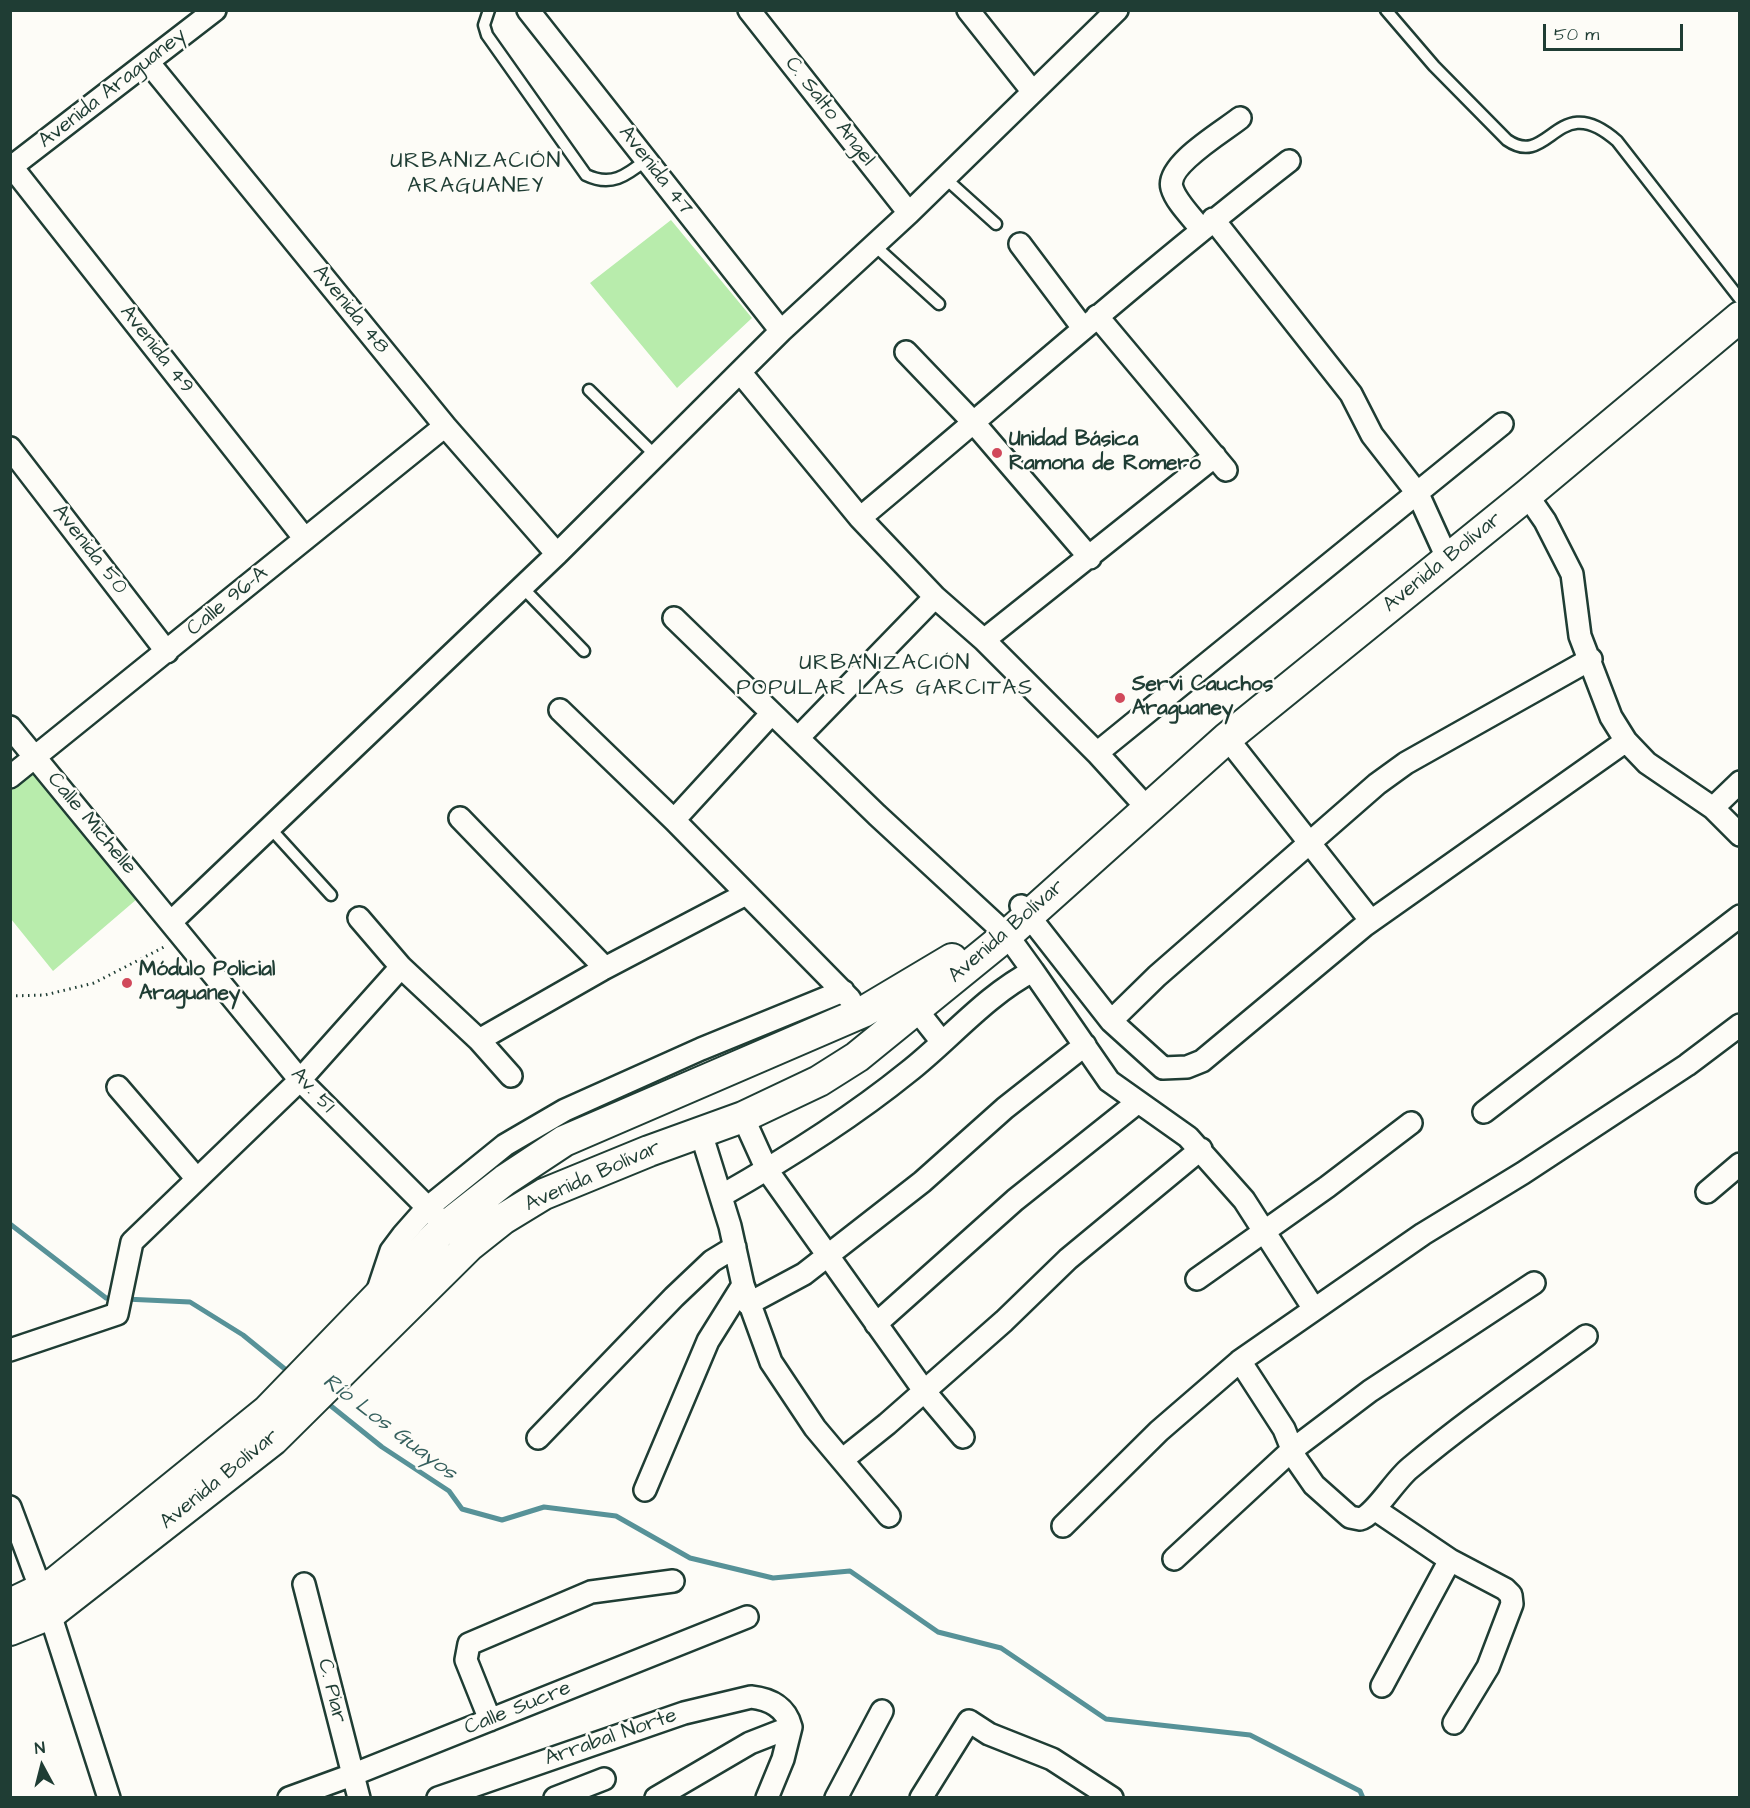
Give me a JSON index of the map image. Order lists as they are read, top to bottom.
{
  "streets": {
    "main road": ["Avenida Bolívar"],
    "street": [
      "Avenida Araguaney",
      "C. Salto Angel",
      "Avenida 47",
      "Avenida 48",
      "Avenida 49",
      "Avenida 50",
      "Calle 96-A",
      "Calle Michelle",
      "Av. 51",
      "C. Piar",
      "Calle Sucre",
      "Arrabal Norte"
    ]
  },
  "crossings": [
    ["Avenida Araguaney", "Avenida 48"],
    ["Avenida Araguaney", "Avenida 49"],
    ["Avenida 48", "Calle 96-A"],
    ["Avenida 49", "Calle 96-A"],
    ["Avenida 50", "Calle 96-A"],
    ["Avenida Bolívar", "Av. 51"],
    ["Calle 96-A", "Calle Michelle"],
    ["Calle Michelle", "Av. 51"],
    ["C. Piar", "Calle Sucre"]
  ],
  "districts": ["URBANIZACIÓN ARAGUANEY", "URBANIZACIÓN POPULAR LAS GARCITAS"],
  "water": ["Río Los Guayos"],
  "places": ["Unidad Básica Ramona de Romero", "Servi Cauchos Araguaney", "Módulo Policial Araguaney"],
  "scale_bar": "50 m",
  "north": "top"
}
